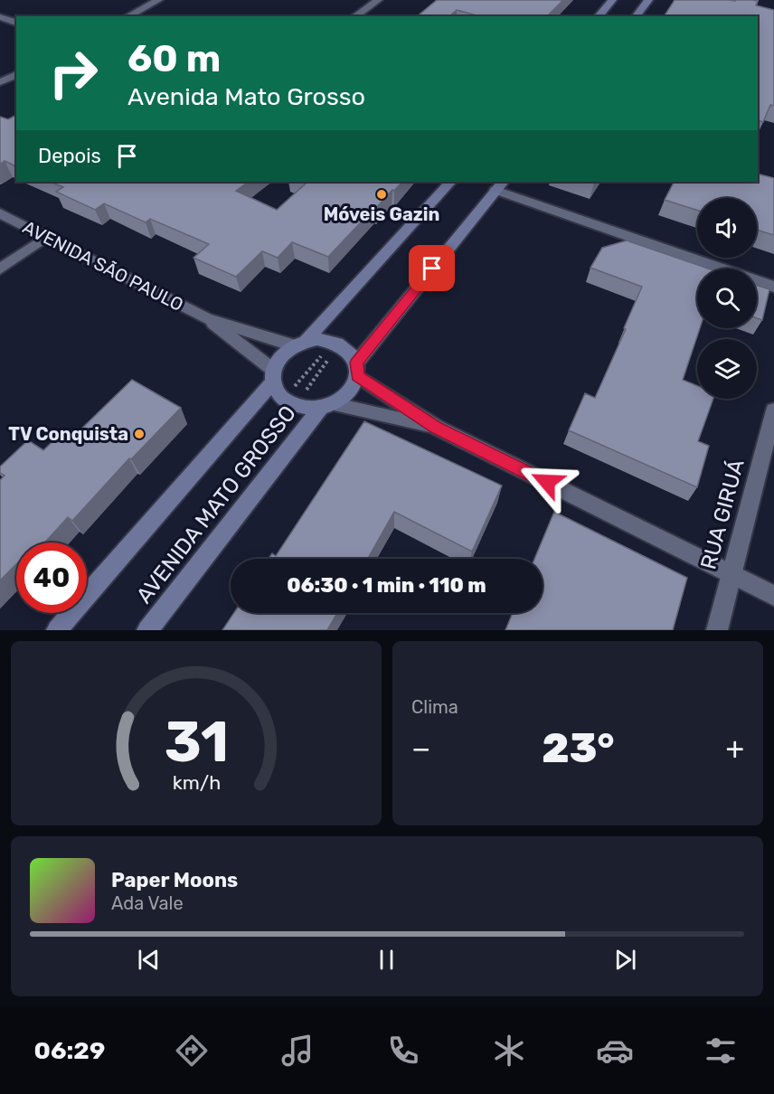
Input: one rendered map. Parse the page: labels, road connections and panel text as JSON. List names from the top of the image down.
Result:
{
  "streets": {
    "main road": ["AVENIDA MATO GROSSO"],
    "street": ["AVENIDA SÃO PAULO", "RUA GIRUÁ"]
  },
  "crossings": [
    ["AVENIDA SÃO PAULO", "AVENIDA MATO GROSSO"]
  ],
  "places": ["Móveis Gazin", "TV Conquista"],
  "page": {
    "turn": ["60 m", "Avenida Mato Grosso"],
    "then": "Depois",
    "limit": "40",
    "trip": "06:30 · 1 min · 110 m",
    "tile": "Clima",
    "heat": ["−", "23°", "+"],
    "song": ["Paper Moons", "Ada Vale"],
    "tabs": "06:29",
    "gauge": ["31", "km/h"]
  }
}
